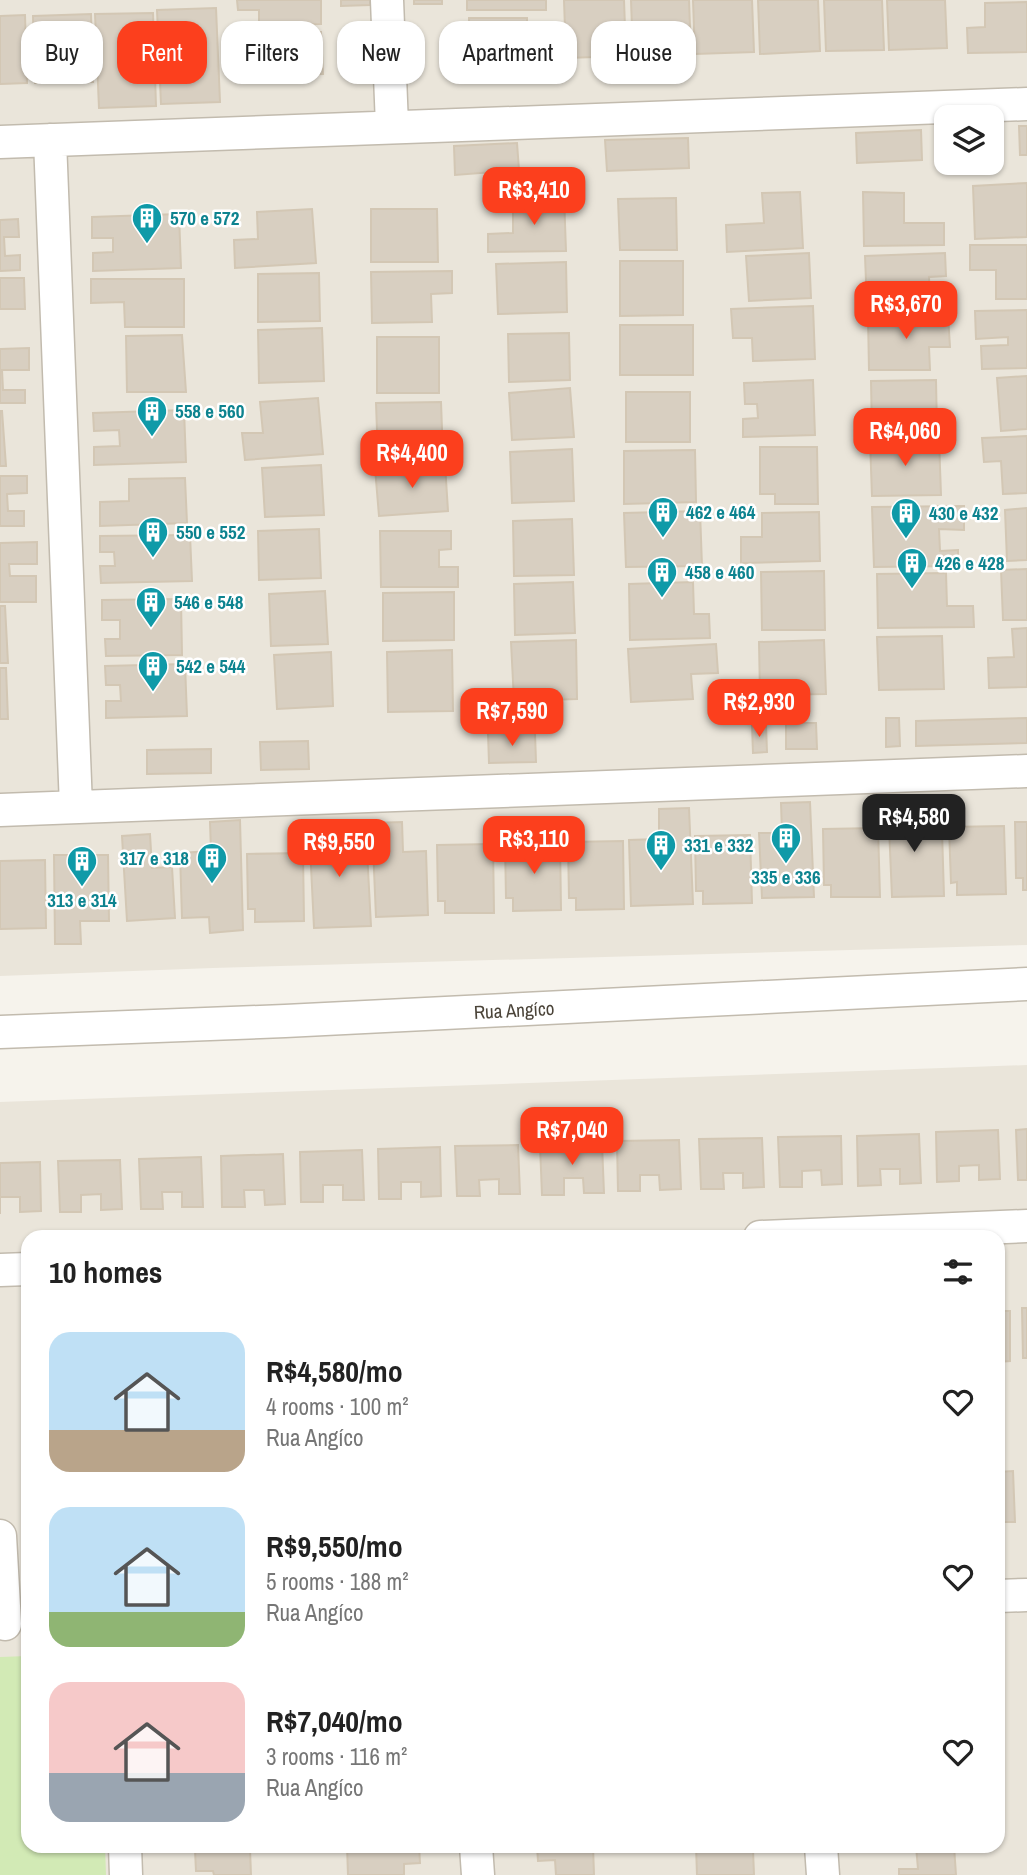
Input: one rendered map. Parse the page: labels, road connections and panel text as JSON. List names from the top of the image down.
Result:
{
  "streets": {
    "street": ["Rua Angíco"]
  },
  "places": {
    "building": [
      "570 e 572",
      "558 e 560",
      "462 e 464",
      "430 e 432",
      "550 e 552",
      "426 e 428",
      "458 e 460",
      "546 e 548",
      "542 e 544",
      "335 e 336",
      "331 e 332",
      "317 e 318",
      "313 e 314"
    ]
  },
  "page": {
    "chip": [
      "Buy",
      "Rent",
      "Filters",
      "New",
      "Apartment",
      "House"
    ],
    "price": [
      "R$3,410",
      "R$3,670",
      "R$4,060",
      "R$4,400",
      "R$2,930",
      "R$7,590",
      "R$4,580",
      "R$3,110",
      "R$9,550",
      "R$7,040"
    ],
    "heading": "10 homes",
    "list": [
      {
        "name": "R$4,580/mo",
        "note": "4 rooms · 100 m² · Rua Angíco"
      },
      {
        "name": "R$9,550/mo",
        "note": "5 rooms · 188 m² · Rua Angíco"
      },
      {
        "name": "R$7,040/mo",
        "note": "3 rooms · 116 m² · Rua Angíco"
      }
    ]
  }
}
